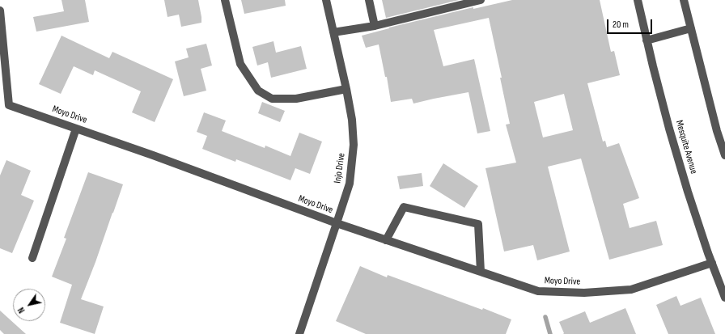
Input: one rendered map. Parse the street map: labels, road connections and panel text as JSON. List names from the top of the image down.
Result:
{
  "streets": {
    "street": ["Moyo Drive", "Mesquite Avenue", "Injo Drive"]
  },
  "crossings": [
    ["Moyo Drive", "Mesquite Avenue"],
    ["Moyo Drive", "Injo Drive"]
  ],
  "scale_bar": "20 m",
  "north": "bottom left"
}
